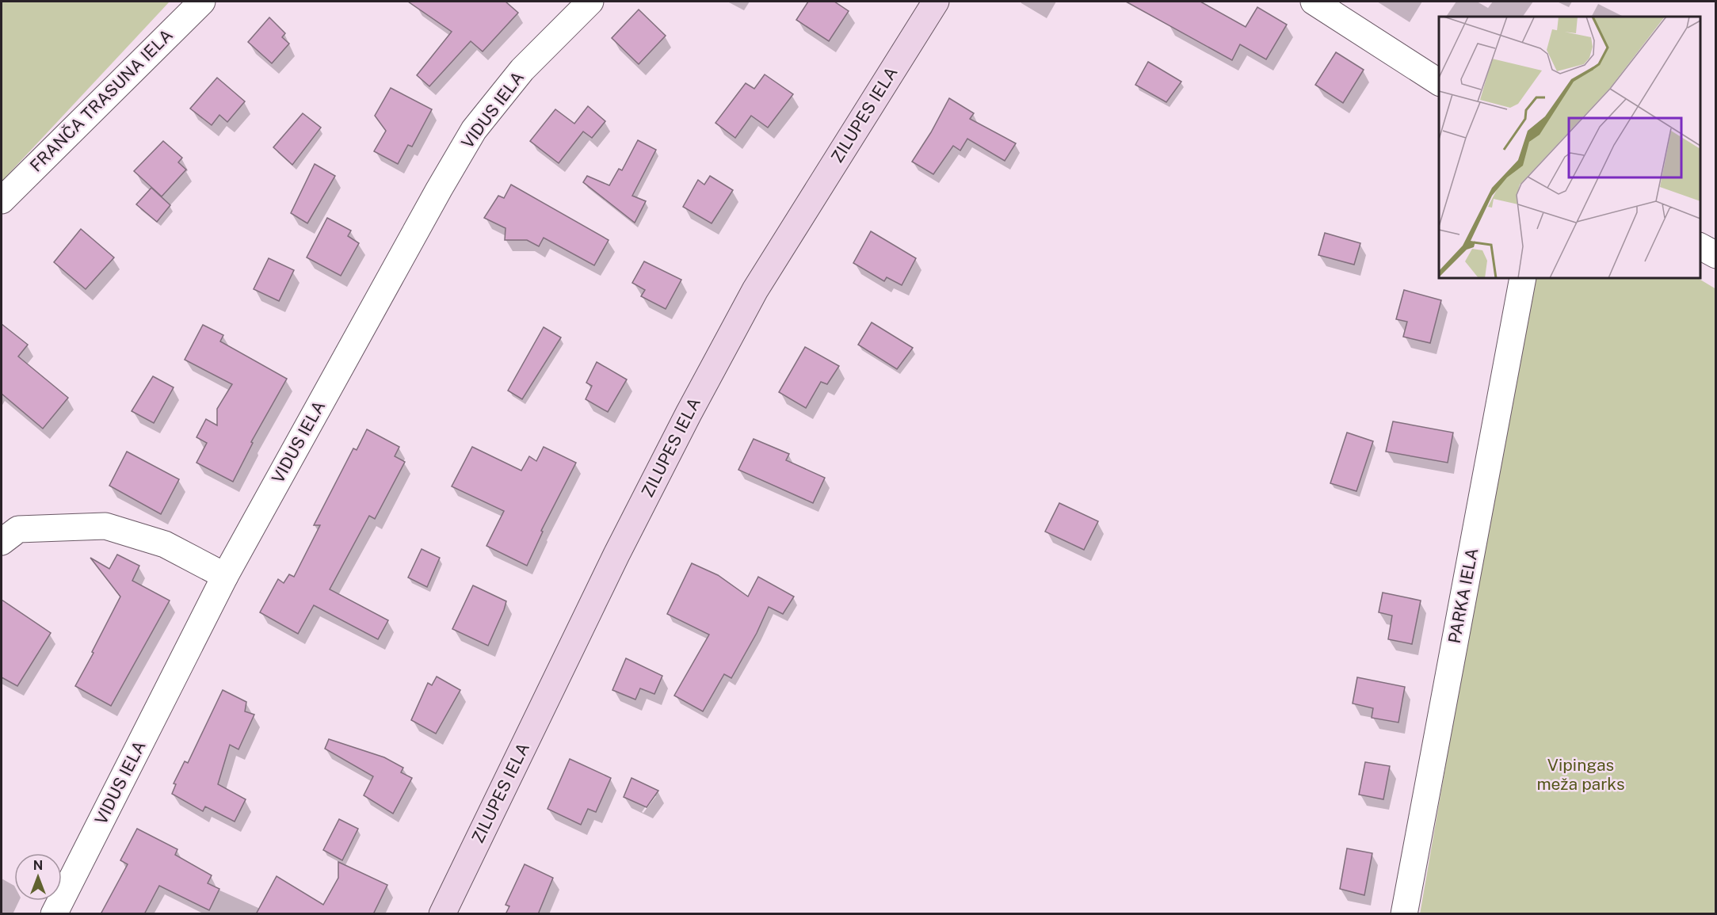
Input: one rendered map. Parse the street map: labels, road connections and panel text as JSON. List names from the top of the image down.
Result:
{
  "streets": {
    "main road": ["ZILUPES IELA"],
    "street": ["FRANČA TRASUNA IELA", "VIDUS IELA", "PARKA IELA"]
  },
  "parks": ["Vipingas meža parks"],
  "north": "top"
}
